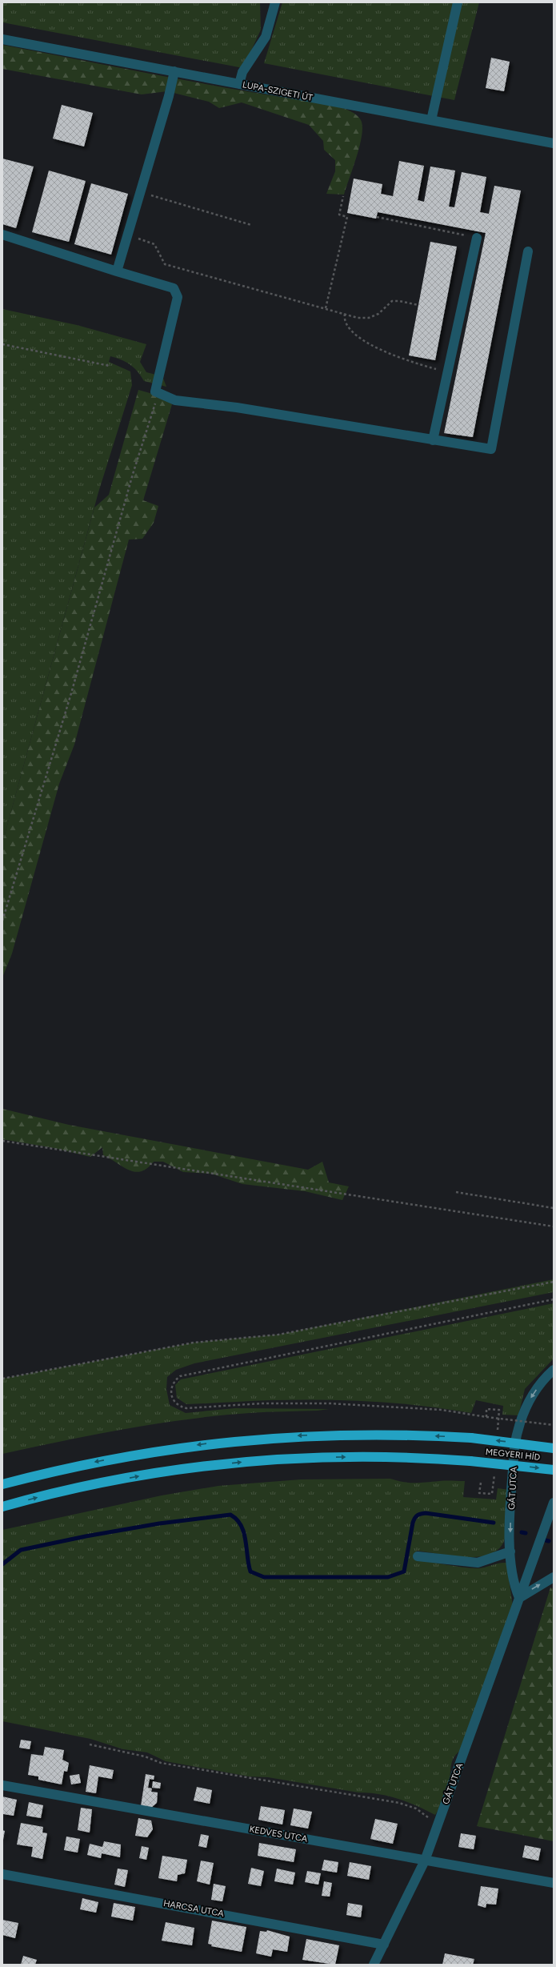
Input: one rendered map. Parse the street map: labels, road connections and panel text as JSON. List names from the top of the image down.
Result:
{
  "streets": {
    "highway": ["MEGYERI HÍD"],
    "street": [
      "LUPA-SZIGETI ÚT",
      "GÁT UTCA",
      "KEDVES UTCA",
      "HARCSA UTCA"
    ]
  },
  "crossings": [
    ["GÁT UTCA", "KEDVES UTCA"],
    ["GÁT UTCA", "HARCSA UTCA"]
  ]
}
